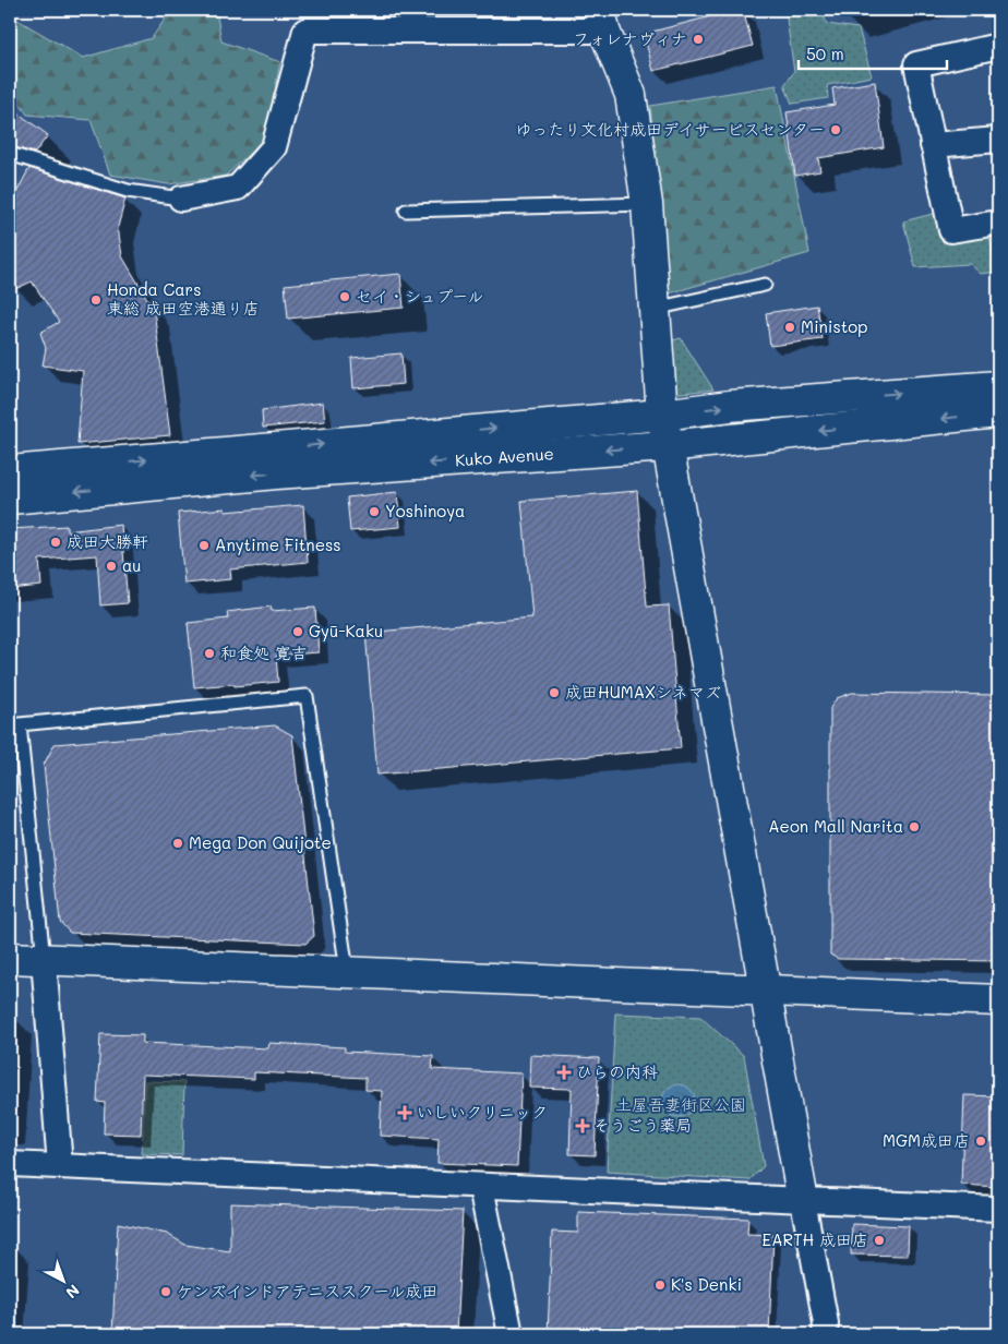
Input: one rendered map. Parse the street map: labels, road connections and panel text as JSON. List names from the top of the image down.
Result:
{
  "streets": {
    "main road": ["Kuko Avenue"]
  },
  "parks": ["土屋吾妻街区公園"],
  "places": {
    "other": [
      "フォレナヴィナ",
      "ゆったり文化村成田デイサービスセンター",
      "セイ・シュプール",
      "Honda Cars 東総 成田空港通り店",
      "Ministop",
      "Yoshinoya",
      "成田大勝軒",
      "Anytime Fitness",
      "au",
      "Gyū-Kaku",
      "和食処 寛吉",
      "成田HUMAXシネマズ",
      "Aeon Mall Narita",
      "Mega Don Quijote",
      "MGM成田店",
      "EARTH 成田店",
      "K's Denki",
      "ケンズインドアテニススクール成田"
    ],
    "health": ["ひらの内科", "いしいクリニック", "そうごう薬局"]
  },
  "scale_bar": "50 m",
  "north": "bottom right"
}
